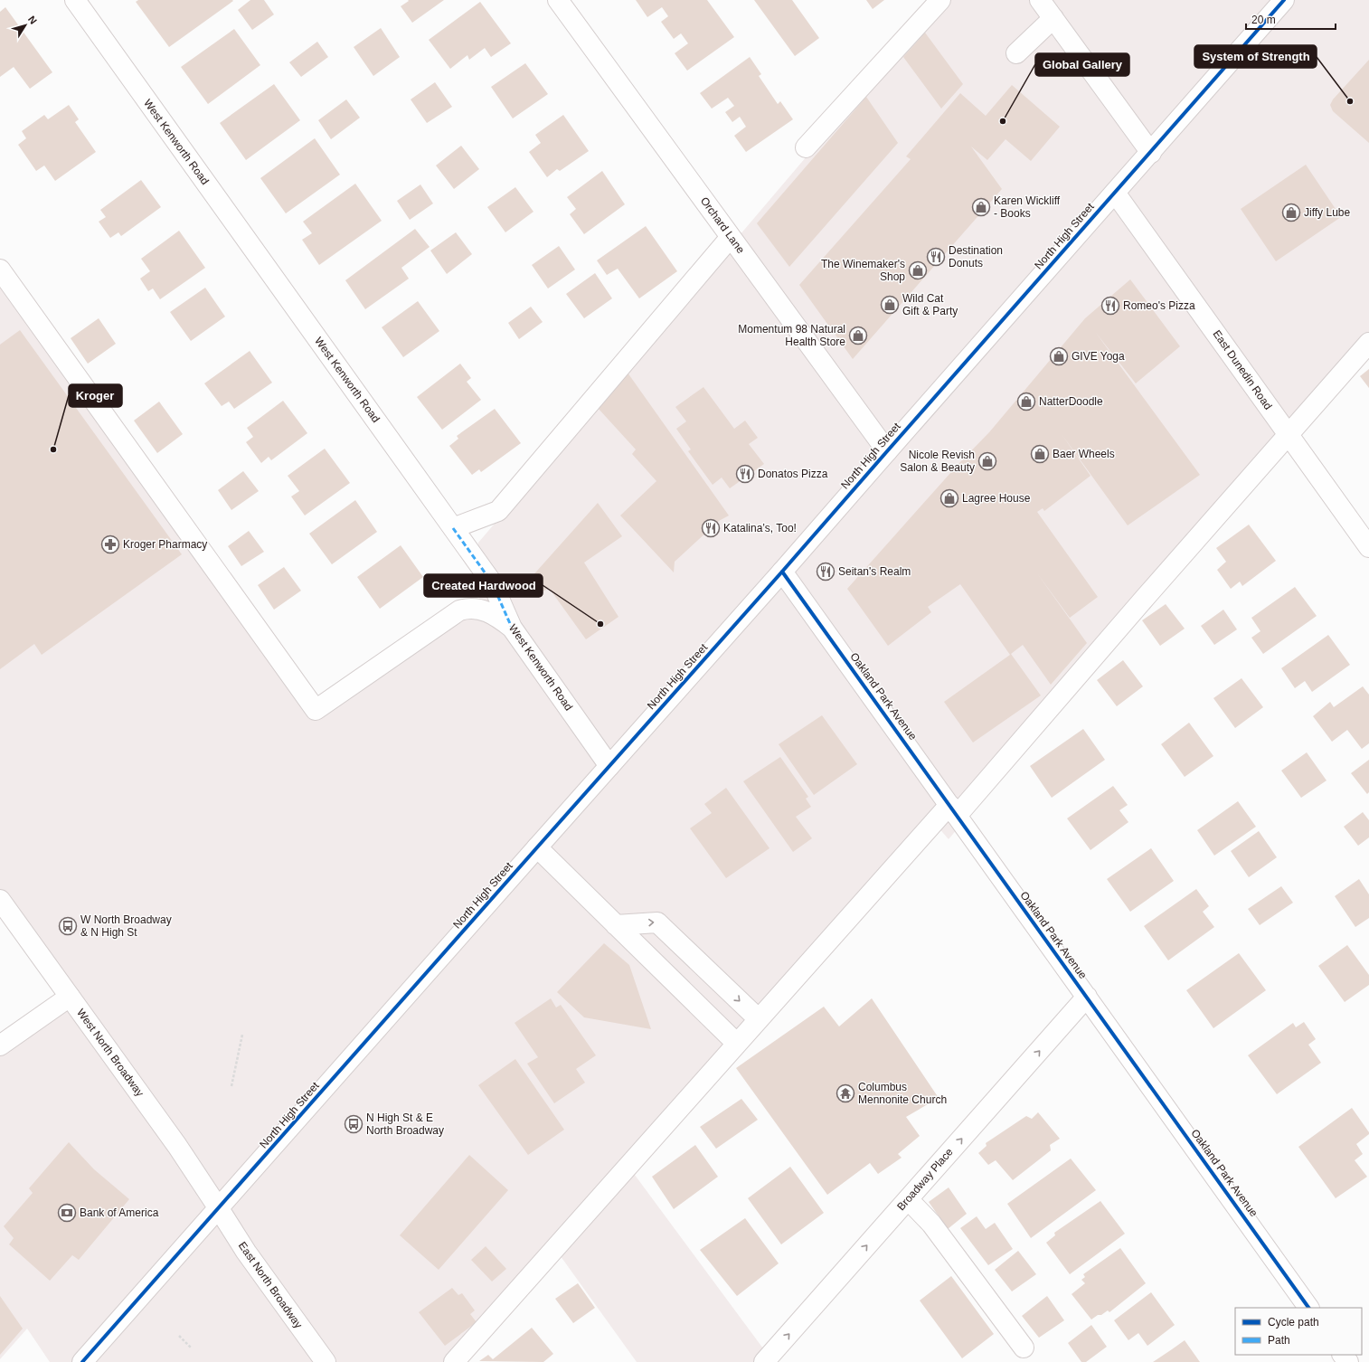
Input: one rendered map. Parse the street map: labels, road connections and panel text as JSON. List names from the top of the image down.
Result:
{
  "streets": {
    "street": [
      "West Kenworth Road",
      "Orchard Lane",
      "North High Street",
      "East Dunedin Road",
      "Oakland Park Avenue",
      "West North Broadway",
      "Broadway Place",
      "East North Broadway"
    ]
  },
  "crossings": [
    ["West Kenworth Road", "North High Street"],
    ["Orchard Lane", "North High Street"],
    ["North High Street", "East Dunedin Road"],
    ["North High Street", "Oakland Park Avenue"],
    ["North High Street", "West North Broadway"],
    ["North High Street", "East North Broadway"],
    ["Oakland Park Avenue", "Broadway Place"],
    ["West North Broadway", "East North Broadway"]
  ],
  "one_way": ["Broadway Place"],
  "places": {
    "other": [
      "System of Strength",
      "Global Gallery",
      "Kroger",
      "Created Hardwood"
    ],
    "shop": [
      "Karen Wickliff - Books",
      "Jiffy Lube",
      "The Winemaker's Shop",
      "Wild Cat Gift & Party",
      "Momentum 98 Natural Health Store",
      "GIVE Yoga",
      "NatterDoodle",
      "Baer Wheels",
      "Nicole Revish Salon & Beauty",
      "Lagree House"
    ],
    "restaurant": [
      "Destination Donuts",
      "Romeo's Pizza",
      "Donatos Pizza",
      "Katalina’s, Too!",
      "Seitan's Realm"
    ],
    "pharmacy": ["Kroger Pharmacy"],
    "bus stop": ["W North Broadway & N High St", "N High St & E North Broadway"],
    "temple": ["Columbus Mennonite Church"],
    "bank": ["Bank of America"]
  },
  "legend": ["Cycle path", "Path"],
  "scale_bar": "20 m",
  "north": "top right"
}
